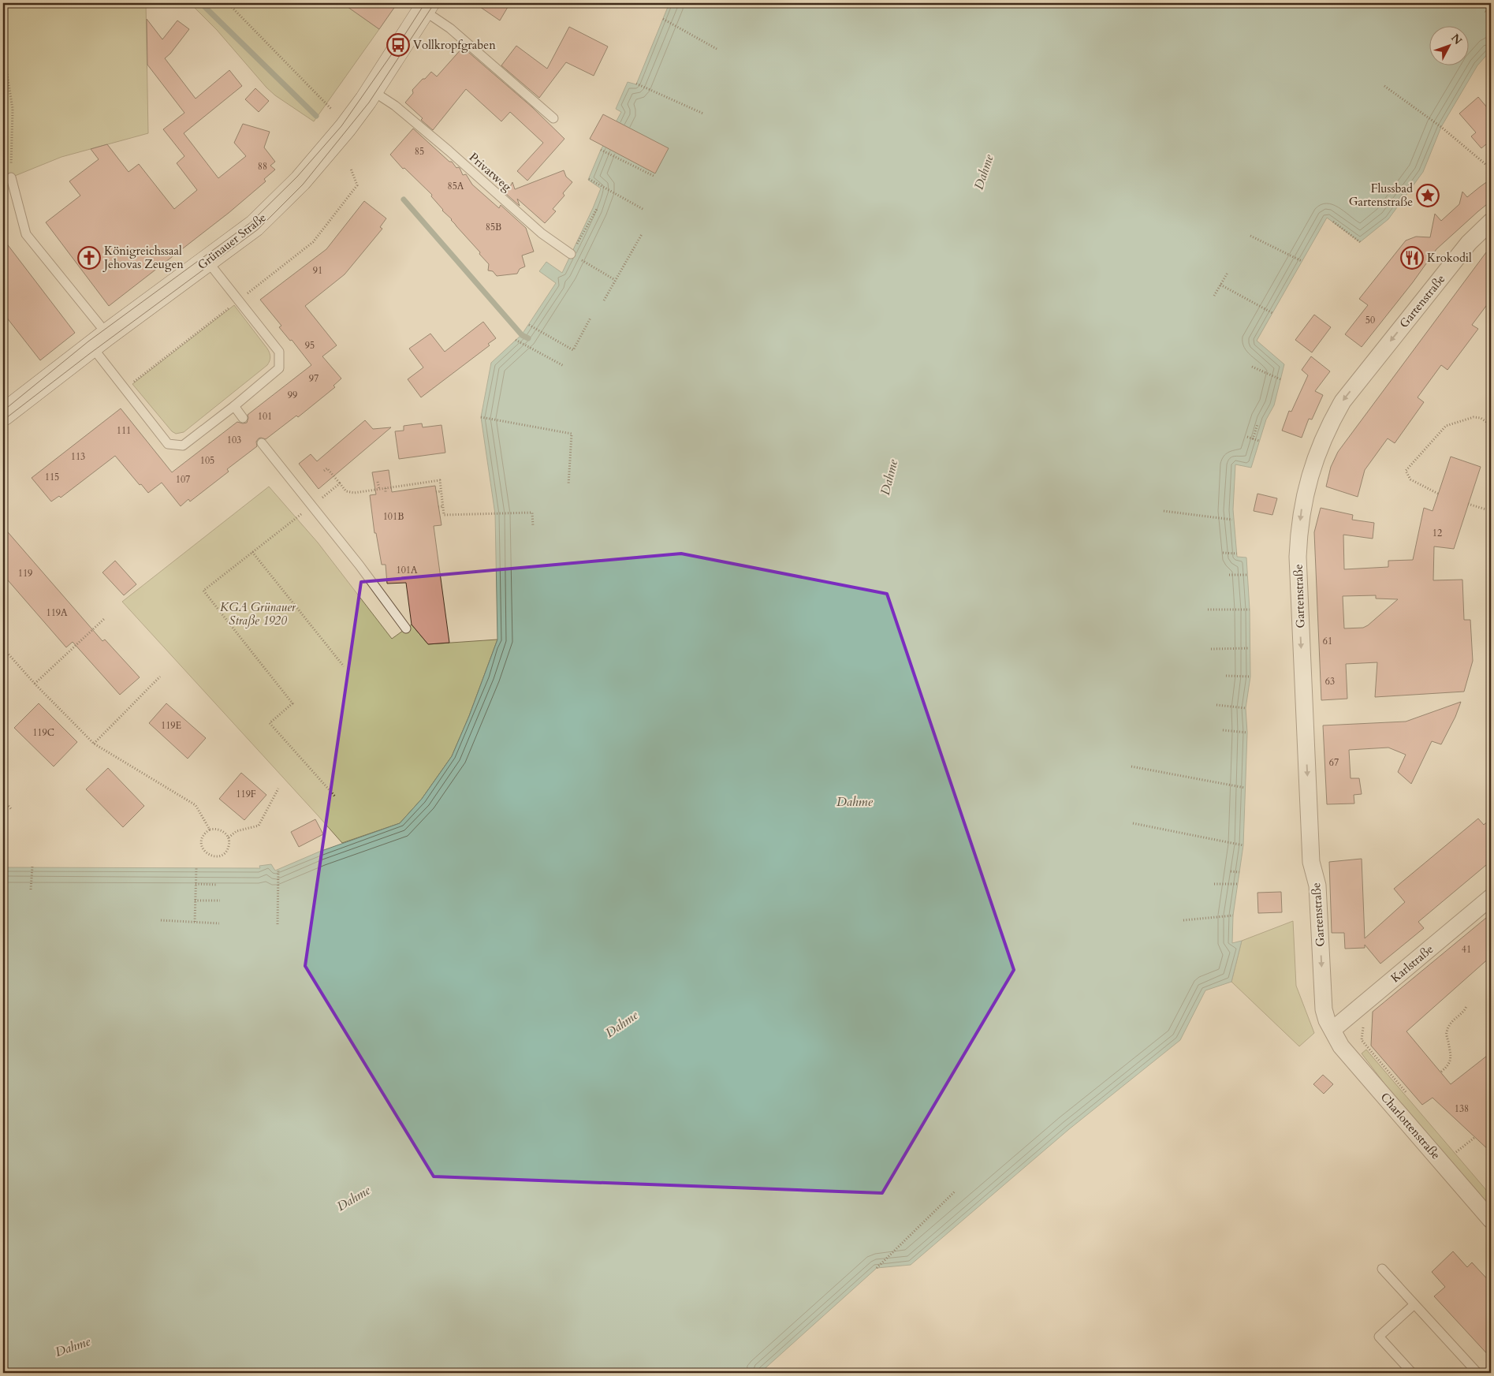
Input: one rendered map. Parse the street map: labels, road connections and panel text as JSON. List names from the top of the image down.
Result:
{
  "streets": {
    "main road": ["Grünauer Straße"],
    "street": ["Gartenstraße", "Karlstraße", "Charlottenstraße"],
    "lane": ["Privatweg"]
  },
  "crossings": [
    ["Privatweg", "Grünauer Straße"],
    ["Gartenstraße", "Karlstraße"],
    ["Gartenstraße", "Charlottenstraße"],
    ["Karlstraße", "Charlottenstraße"]
  ],
  "one_way": ["Gartenstraße"],
  "water": ["Dahme"],
  "parks": ["KGA Grünauer Straße 1920"],
  "places": {
    "bus stop": ["Vollkropfgraben"],
    "place": ["Flussbad Gartenstraße"],
    "church": ["Königreichssaal Jehovas Zeugen"],
    "restaurant": ["Krokodil"]
  },
  "house_numbers": [
    "85",
    "88",
    "85A",
    "85B",
    "91",
    "50",
    "95",
    "97",
    "99",
    "101",
    "111",
    "103",
    "113",
    "105",
    "115",
    "107",
    "101B",
    "12",
    "101A",
    "119",
    "119A",
    "61",
    "63",
    "119E",
    "119C",
    "67",
    "119F",
    "41",
    "138"
  ],
  "north": "top right"
}
